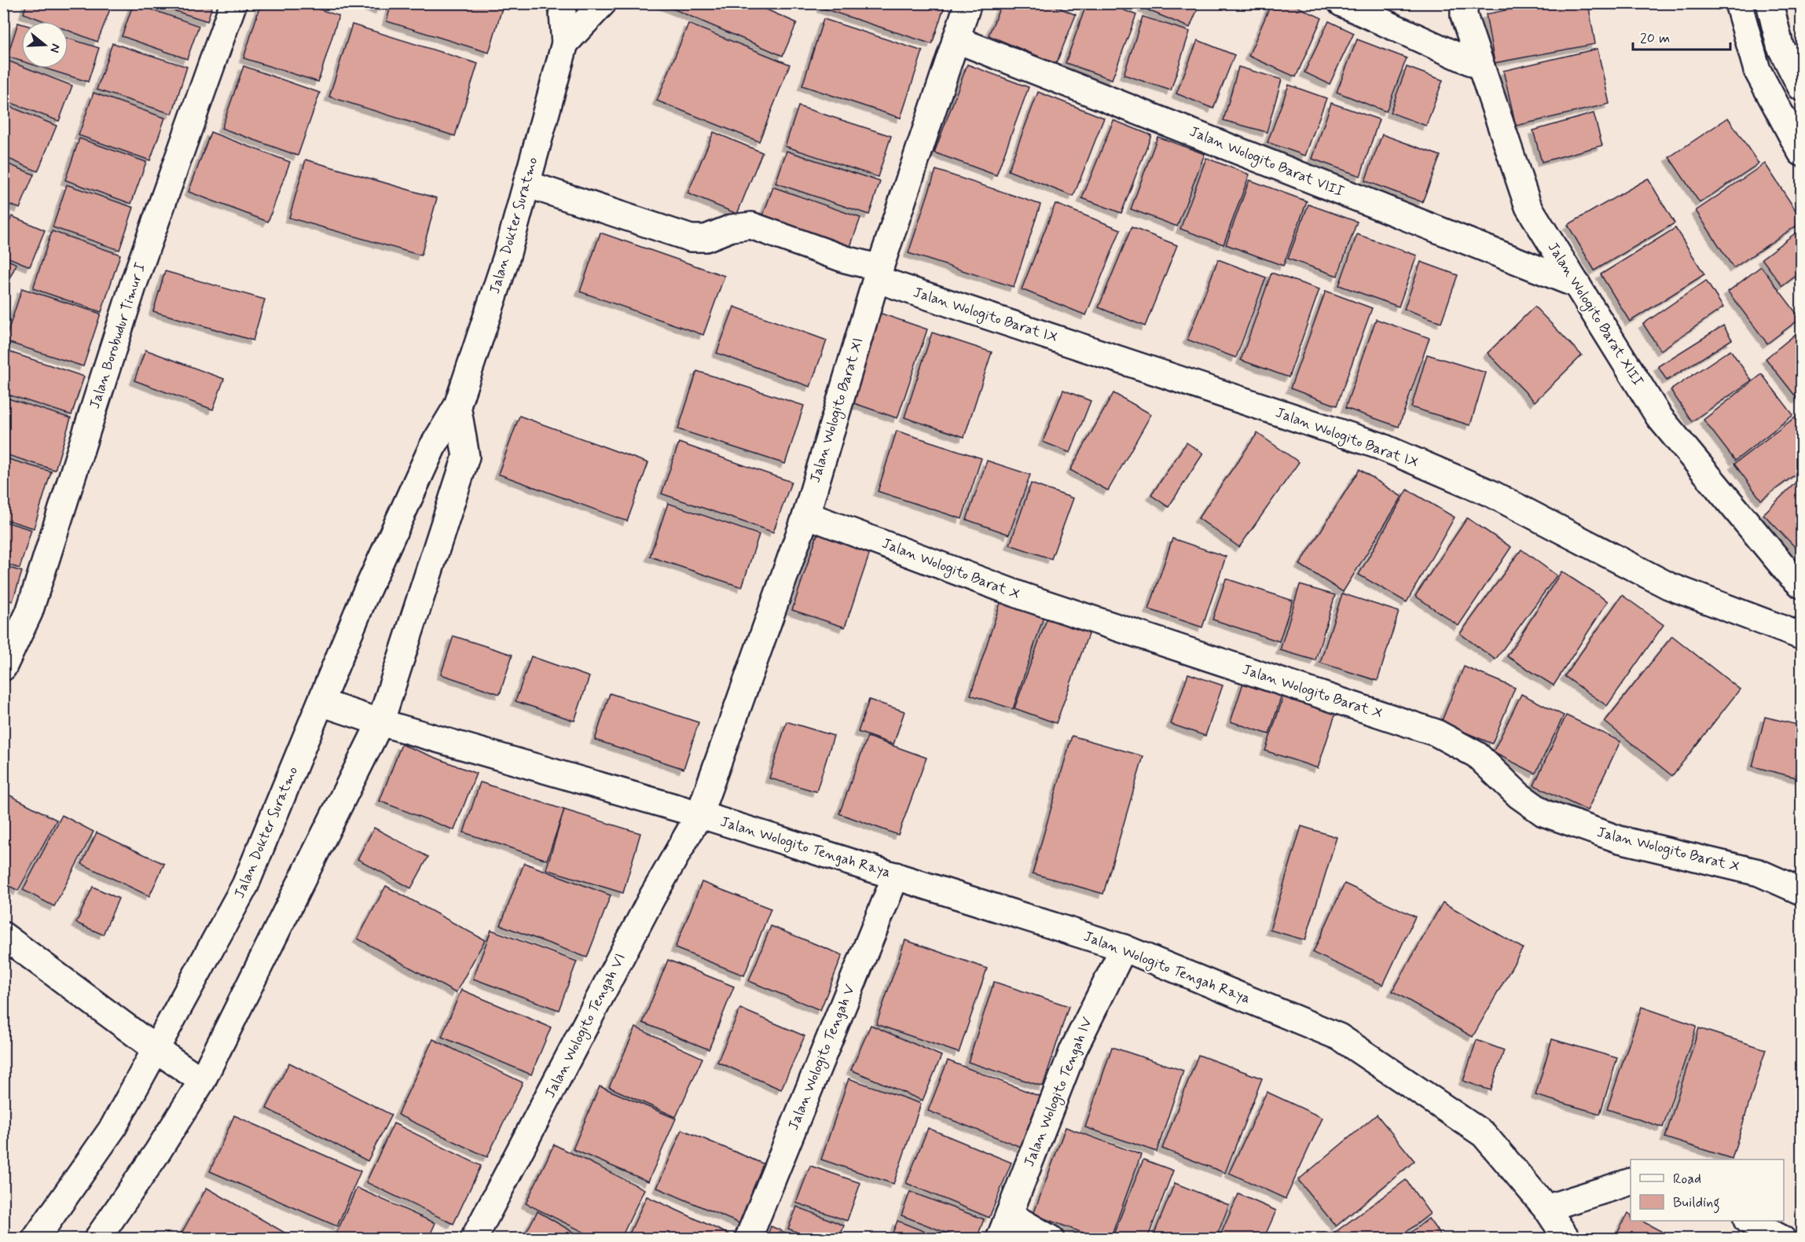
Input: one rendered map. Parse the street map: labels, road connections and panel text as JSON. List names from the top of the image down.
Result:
{
  "streets": {
    "street": [
      "Jalan Wologito Barat VIII",
      "Jalan Dokter Suratmo",
      "Jalan Wologito Barat XIII",
      "Jalan Wologito Barat IX",
      "Jalan Borobudur Timur I",
      "Jalan Wologito Barat XI",
      "Jalan Wologito Barat X",
      "Jalan Wologito Tengah Raya",
      "Jalan Wologito Tengah VI",
      "Jalan Wologito Tengah V",
      "Jalan Wologito Tengah IV"
    ]
  },
  "crossings": [
    ["Jalan Wologito Barat VIII", "Jalan Wologito Barat XIII"],
    ["Jalan Wologito Barat VIII", "Jalan Wologito Barat XI"],
    ["Jalan Dokter Suratmo", "Jalan Wologito Barat IX"],
    ["Jalan Dokter Suratmo", "Jalan Wologito Tengah Raya"],
    ["Jalan Wologito Barat IX", "Jalan Wologito Barat XI"],
    ["Jalan Wologito Barat XI", "Jalan Wologito Barat X"],
    ["Jalan Wologito Barat XI", "Jalan Wologito Tengah Raya"],
    ["Jalan Wologito Barat XI", "Jalan Wologito Tengah VI"],
    ["Jalan Wologito Tengah Raya", "Jalan Wologito Tengah VI"],
    ["Jalan Wologito Tengah Raya", "Jalan Wologito Tengah V"],
    ["Jalan Wologito Tengah Raya", "Jalan Wologito Tengah IV"]
  ],
  "legend": ["Road", "Building"],
  "scale_bar": "20 m",
  "north": "right"
}
